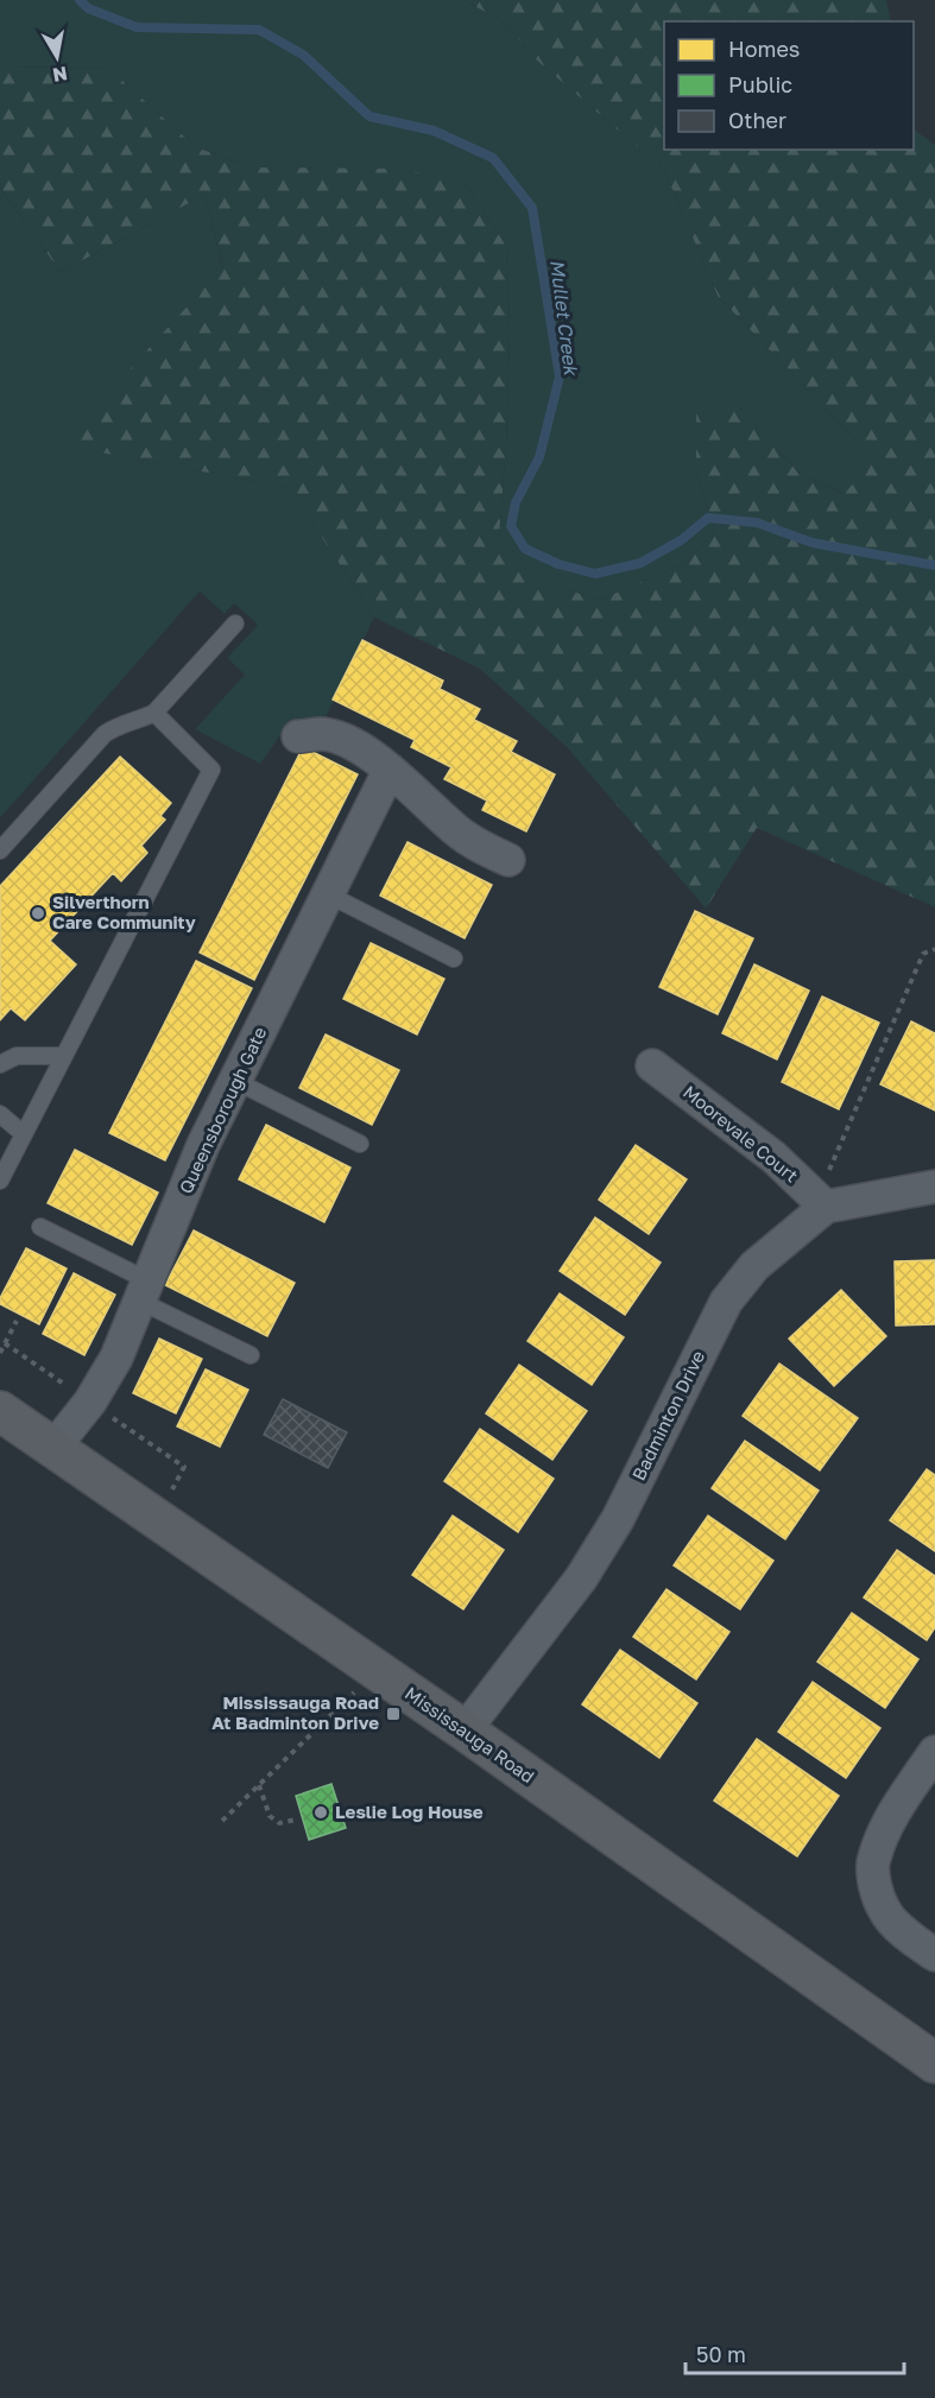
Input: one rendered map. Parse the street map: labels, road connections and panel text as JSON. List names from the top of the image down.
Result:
{
  "streets": {
    "main road": ["Mississauga Road"],
    "street": ["Queensborough Gate", "Moorevale Court", "Badminton Drive"]
  },
  "crossings": [
    ["Queensborough Gate", "Mississauga Road"],
    ["Moorevale Court", "Badminton Drive"],
    ["Badminton Drive", "Mississauga Road"]
  ],
  "water": ["Mullet Creek"],
  "places": {
    "other": ["Silverthorn Care Community", "Leslie Log House"],
    "transit": ["Mississauga Road At Badminton Drive"]
  },
  "legend": ["Homes", "Public", "Other"],
  "scale_bar": "50 m",
  "north": "bottom"
}
